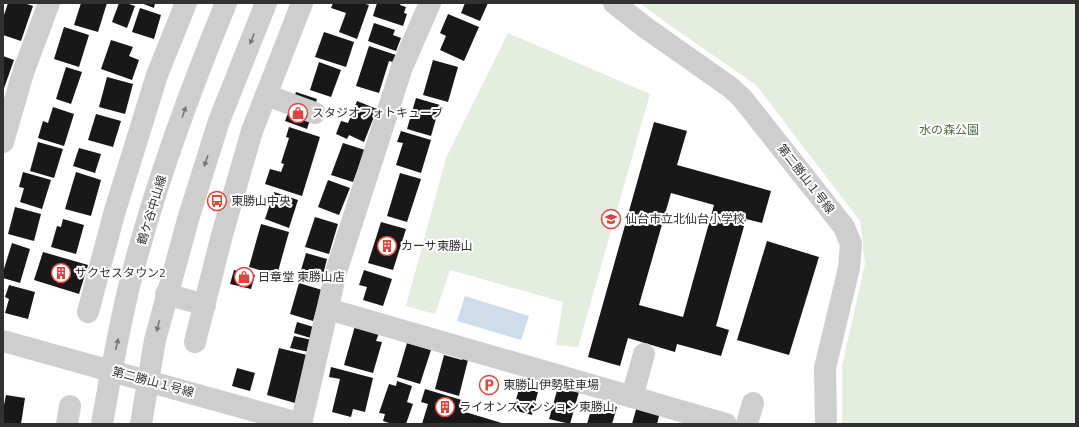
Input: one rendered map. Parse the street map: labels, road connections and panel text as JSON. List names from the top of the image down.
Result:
{
  "streets": {
    "street": ["第二勝山１号線", "鶴ケ谷中山線"]
  },
  "crossings": [
    ["第二勝山１号線", "鶴ケ谷中山線"]
  ],
  "parks": ["水の森公園"],
  "places": {
    "shop": ["スタジオフォトキューブ", "日章堂 東勝山店"],
    "bus stop": ["東勝山中央"],
    "school or university": ["仙台市立北仙台小学校"],
    "building": ["カーサ東勝山", "サクセスタウン2", "ライオンズマンション東勝山"],
    "parking": ["東勝山伊勢駐車場"]
  }
}
